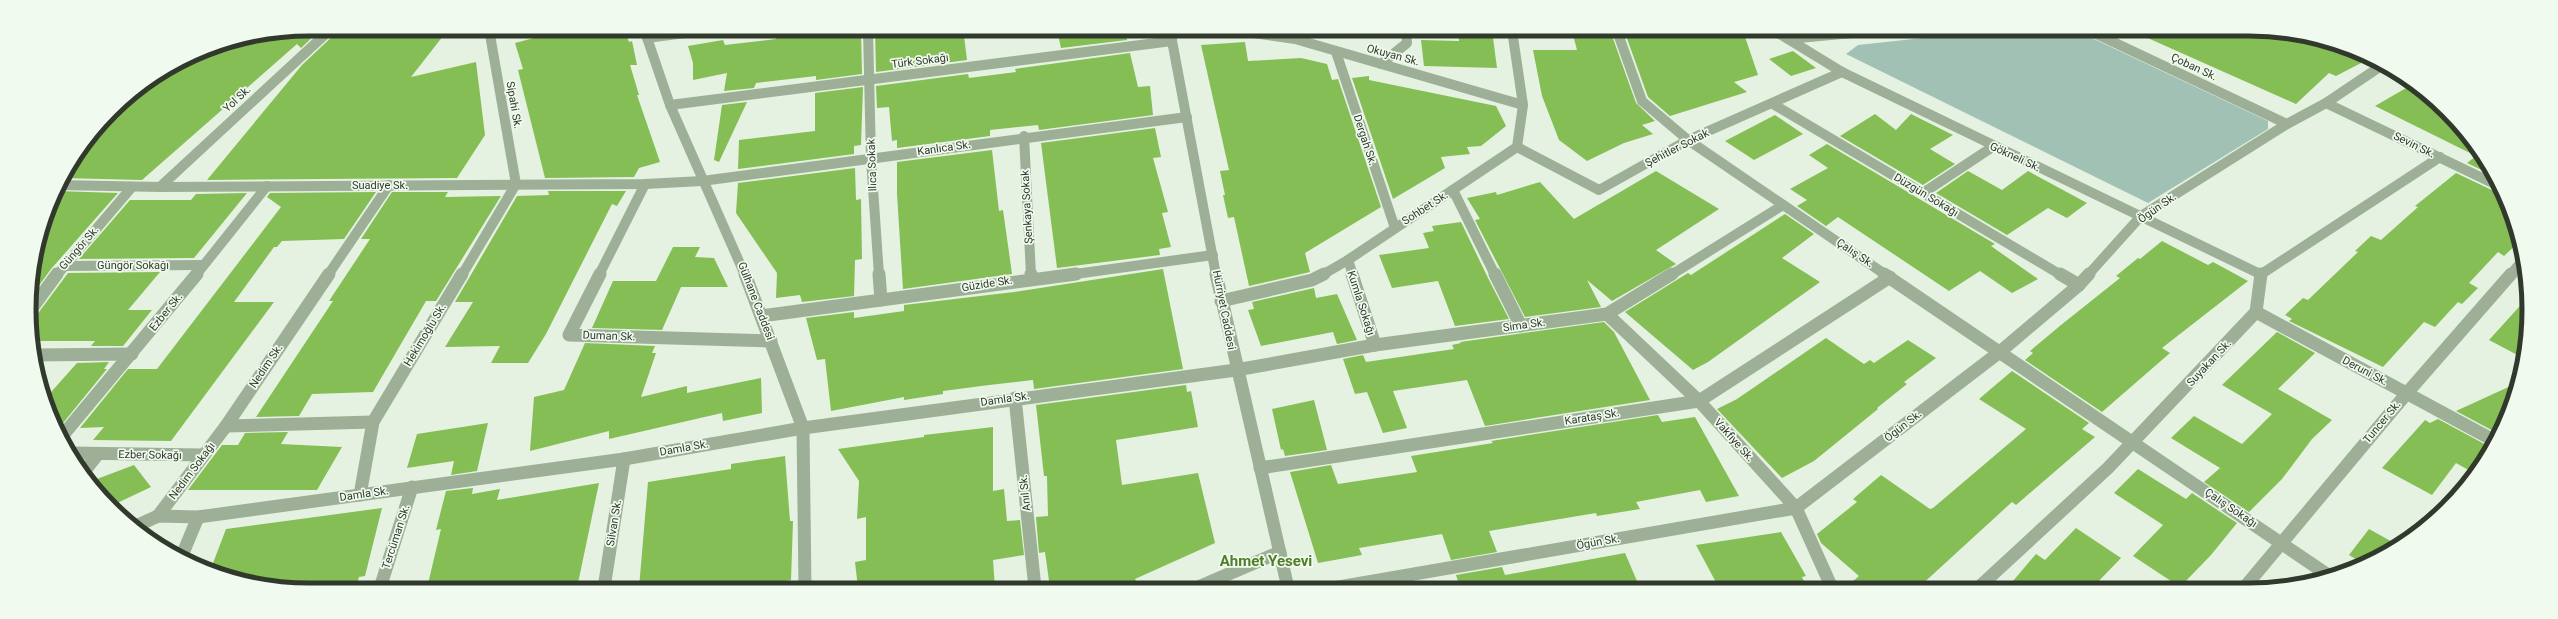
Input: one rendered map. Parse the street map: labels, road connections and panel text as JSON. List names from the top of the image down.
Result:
{
  "streets": {
    "street": [
      "Okuyan Sk.",
      "Türk Sokağı",
      "Çoban Sk.",
      "Yol Sk.",
      "Sipahi Sk.",
      "Dergah Sk.",
      "Sevin Sk.",
      "Kanlıca Sk.",
      "Şehitler Sokak",
      "Gökneli Sk.",
      "llıca Sokak",
      "Suadiye Sk.",
      "Düzgün Sokağı",
      "Şenkaya Sokak",
      "Sohbet Sk.",
      "Ögün Sk.",
      "Güngör Sk.",
      "Çalış Sk.",
      "Güngör Sokağı",
      "Güzide Sk.",
      "Gülhane Caddesi",
      "Kumla Sokağı",
      "Hürriyet Caddesi",
      "Ezber Sk.",
      "Sima Sk.",
      "Hekimoğlu Sk.",
      "Duman Sk.",
      "Suyakan Sk.",
      "Nedim Sk.",
      "Deruni Sk.",
      "Damla Sk.",
      "Karataş Sk.",
      "Tuncer Sk.",
      "Vakfiye Sk.",
      "Ezber Sokağı",
      "Nedim Sokağı",
      "Anıl Sk.",
      "Çalış Sokağı",
      "Silvan Sk.",
      "Tercüman Sk."
    ]
  },
  "crossings": [
    ["Okuyan Sk.", "Dergah Sk."],
    ["Türk Sokağı", "llıca Sokak"],
    ["Türk Sokağı", "Gülhane Caddesi"],
    ["Türk Sokağı", "Hürriyet Caddesi"],
    ["Çoban Sk.", "Ögün Sk."],
    ["Yol Sk.", "Suadiye Sk."],
    ["Sipahi Sk.", "Suadiye Sk."],
    ["Sipahi Sk.", "Hekimoğlu Sk."],
    ["Dergah Sk.", "Sohbet Sk."],
    ["Sevin Sk.", "Ögün Sk."],
    ["Kanlıca Sk.", "llıca Sokak"],
    ["Kanlıca Sk.", "Suadiye Sk."],
    ["Kanlıca Sk.", "Şenkaya Sokak"],
    ["Kanlıca Sk.", "Gülhane Caddesi"],
    ["Kanlıca Sk.", "Hürriyet Caddesi"],
    ["Şehitler Sokak", "Gökneli Sk."],
    ["Şehitler Sokak", "Düzgün Sokağı"],
    ["Şehitler Sokak", "Sohbet Sk."],
    ["Şehitler Sokak", "Çalış Sk."],
    ["Gökneli Sk.", "Ögün Sk."],
    ["llıca Sokak", "Güzide Sk."],
    ["Suadiye Sk.", "Güngör Sk."],
    ["Suadiye Sk.", "Gülhane Caddesi"],
    ["Suadiye Sk.", "Ezber Sk."],
    ["Suadiye Sk.", "Hekimoğlu Sk."],
    ["Suadiye Sk.", "Duman Sk."],
    ["Suadiye Sk.", "Nedim Sk."],
    ["Düzgün Sokağı", "Ögün Sk."],
    ["Şenkaya Sokak", "Güzide Sk."],
    ["Sohbet Sk.", "Kumla Sokağı"],
    ["Sohbet Sk.", "Hürriyet Caddesi"],
    ["Ögün Sk.", "Çalış Sk."],
    ["Ögün Sk.", "Vakfiye Sk."],
    ["Güngör Sk.", "Güngör Sokağı"],
    ["Çalış Sk.", "Sima Sk."],
    ["Çalış Sk.", "Suyakan Sk."],
    ["Çalış Sk.", "Karataş Sk."],
    ["Çalış Sk.", "Çalış Sokağı"],
    ["Güngör Sokağı", "Ezber Sk."],
    ["Güzide Sk.", "Gülhane Caddesi"],
    ["Güzide Sk.", "Hürriyet Caddesi"],
    ["Gülhane Caddesi", "Duman Sk."],
    ["Gülhane Caddesi", "Damla Sk."],
    ["Kumla Sokağı", "Sima Sk."],
    ["Hürriyet Caddesi", "Sima Sk."],
    ["Hürriyet Caddesi", "Damla Sk."],
    ["Hürriyet Caddesi", "Karataş Sk."],
    ["Sima Sk.", "Damla Sk."],
    ["Sima Sk.", "Vakfiye Sk."],
    ["Hekimoğlu Sk.", "Damla Sk."],
    ["Suyakan Sk.", "Deruni Sk."],
    ["Suyakan Sk.", "Çalış Sokağı"],
    ["Nedim Sk.", "Nedim Sokağı"],
    ["Deruni Sk.", "Tuncer Sk."],
    ["Damla Sk.", "Nedim Sokağı"],
    ["Damla Sk.", "Anıl Sk."],
    ["Damla Sk.", "Silvan Sk."],
    ["Damla Sk.", "Tercüman Sk."],
    ["Karataş Sk.", "Vakfiye Sk."],
    ["Tuncer Sk.", "Çalış Sokağı"],
    ["Ezber Sokağı", "Nedim Sokağı"]
  ],
  "districts": ["Ahmet Yesevi"]
}
